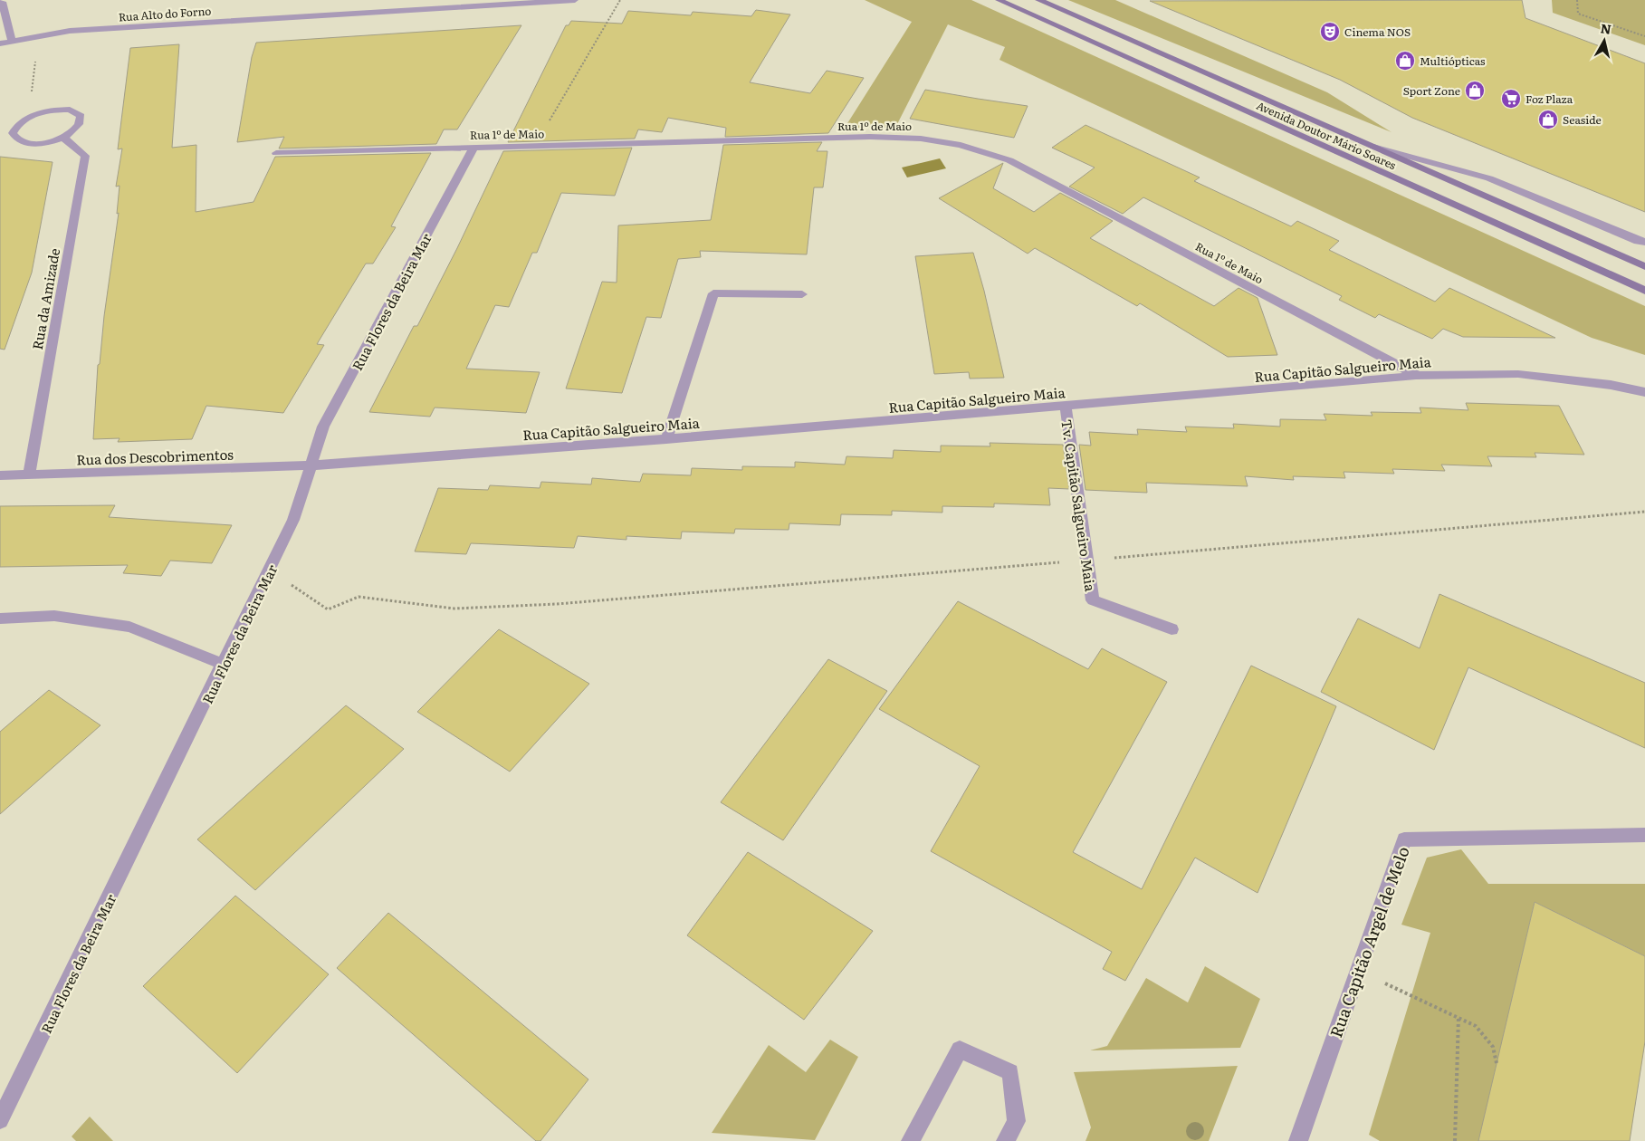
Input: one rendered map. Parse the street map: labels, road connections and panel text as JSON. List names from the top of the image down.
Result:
{
  "streets": {
    "main road": ["Avenida Doutor Mário Soares"],
    "street": [
      "Rua Alto do Forno",
      "Rua 1º de Maio",
      "Rua da Amizade",
      "Rua Flores da Beira Mar",
      "Rua Capitão Salgueiro Maia",
      "Rua dos Descobrimentos",
      "Tv. Capitão Salgueiro Maia",
      "Rua Capitão Argel de Melo"
    ]
  },
  "crossings": [
    ["Rua 1º de Maio", "Rua Flores da Beira Mar"],
    ["Rua 1º de Maio", "Rua Capitão Salgueiro Maia"],
    ["Rua da Amizade", "Rua dos Descobrimentos"],
    ["Rua Flores da Beira Mar", "Rua Capitão Salgueiro Maia"],
    ["Rua Flores da Beira Mar", "Rua dos Descobrimentos"],
    ["Rua Capitão Salgueiro Maia", "Rua dos Descobrimentos"],
    ["Rua Capitão Salgueiro Maia", "Tv. Capitão Salgueiro Maia"]
  ],
  "places": {
    "theatre": ["Cinema NOS"],
    "shop": ["Multiópticas", "Sport Zone", "Seaside"],
    "supermarket": ["Foz Plaza"]
  },
  "north": "top"
}
